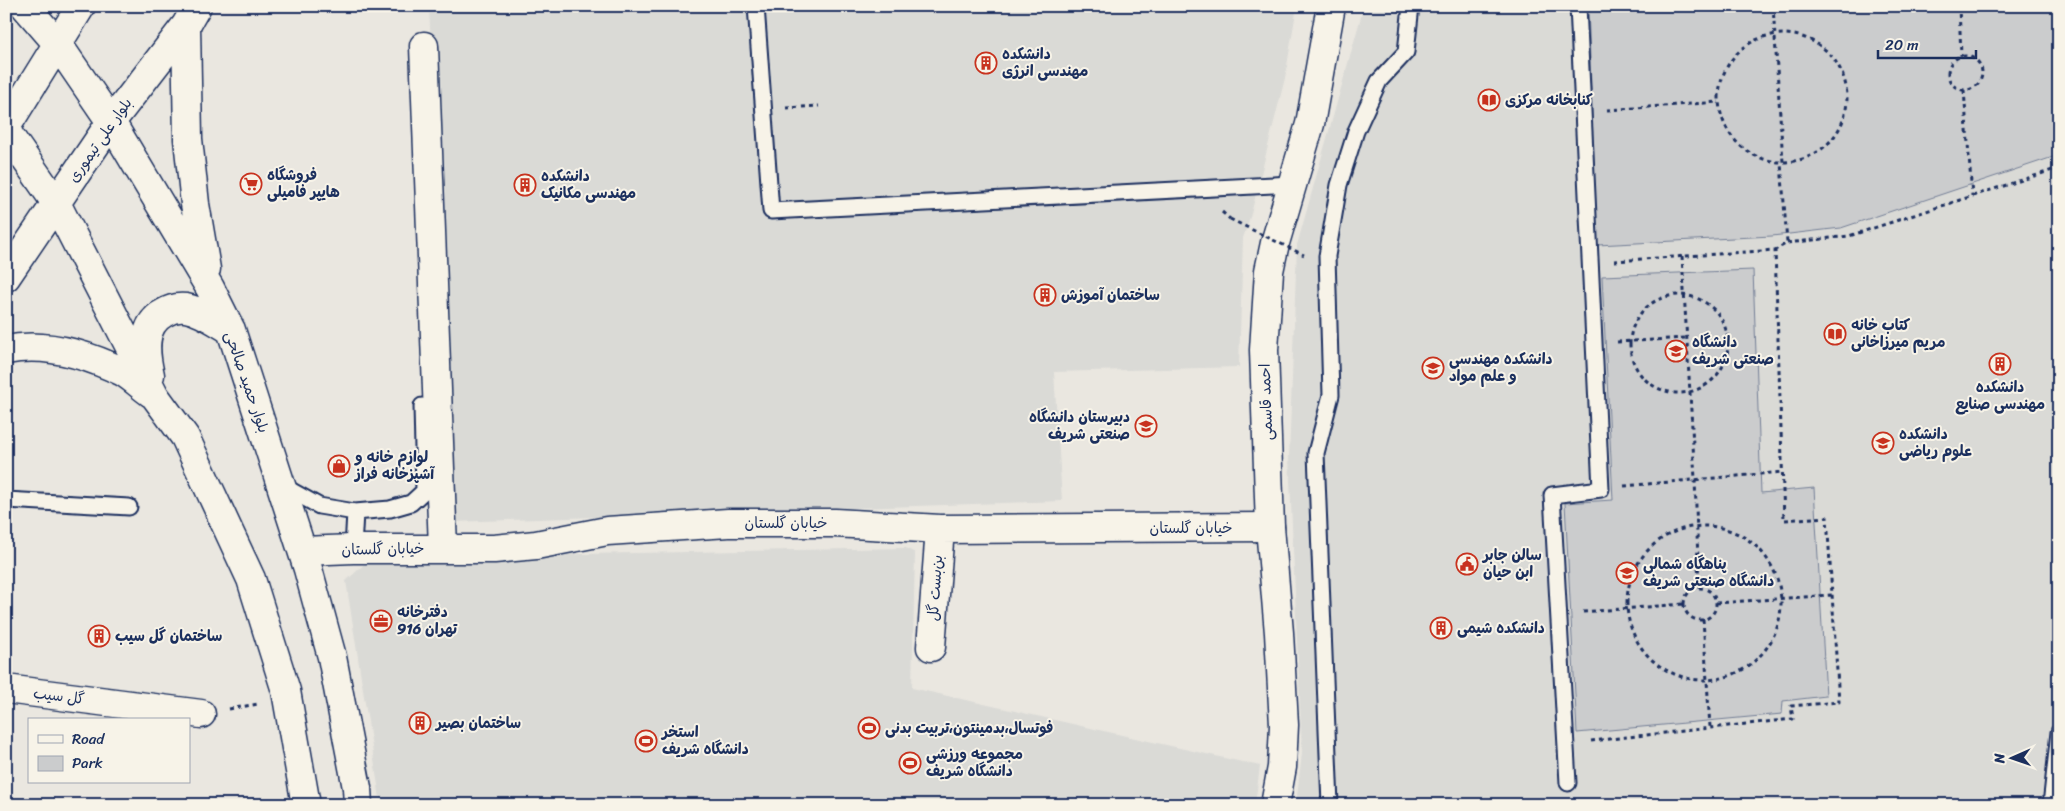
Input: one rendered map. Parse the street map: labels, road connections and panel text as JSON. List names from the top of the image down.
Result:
{
  "streets": {
    "main road": [
      "بلوار علی تیموری",
      "بلوار حمید صالحی",
      "احمد قاسمی",
      "خیابان گلستان",
      "بن‌‌بست گل",
      "گل سیب"
    ]
  },
  "crossings": [
    ["بلوار علی تیموری", "بلوار حمید صالحی"],
    ["بلوار حمید صالحی", "خیابان گلستان"],
    ["احمد قاسمی", "خیابان گلستان"],
    ["خیابان گلستان", "بن‌‌بست گل"]
  ],
  "places": {
    "building": [
      "دانشکده مهندسی انرژی",
      "دانشکده مهندسی مکانیک",
      "ساختمان آموزش",
      "دانشکده مهندسی صنایع",
      "دانشکده شیمی",
      "ساختمان گل سیب",
      "ساختمان بصیر"
    ],
    "library": ["کنابخانه مرکزی", "کتاب خانه مریم میرزاخانی"],
    "supermarket": ["فروشگاه هایپر فامیلی"],
    "school or university": [
      "دانشگاه صنعتی شریف",
      "دانشکده مهندسی و علم مواد",
      "دبیرستان دانشگاه صنعتی شریف",
      "دانشکده علوم ریاضی",
      "پناهگاه شمالی دانشگاه صنعتی شریف"
    ],
    "shop": ["لوازم خانه و آشپزخانه فراز"],
    "public building": ["سالن جابر ابن حیان"],
    "office": ["دفترخانه 916 تهران"],
    "sports": ["فوتسال،بدمینتون،تربیت بدنی", "استخر دانشگاه شریف", "مجموعه ورزشی دانشگاه شریف"]
  },
  "legend": ["Road", "Park"],
  "scale_bar": "20 m",
  "north": "left"
}
